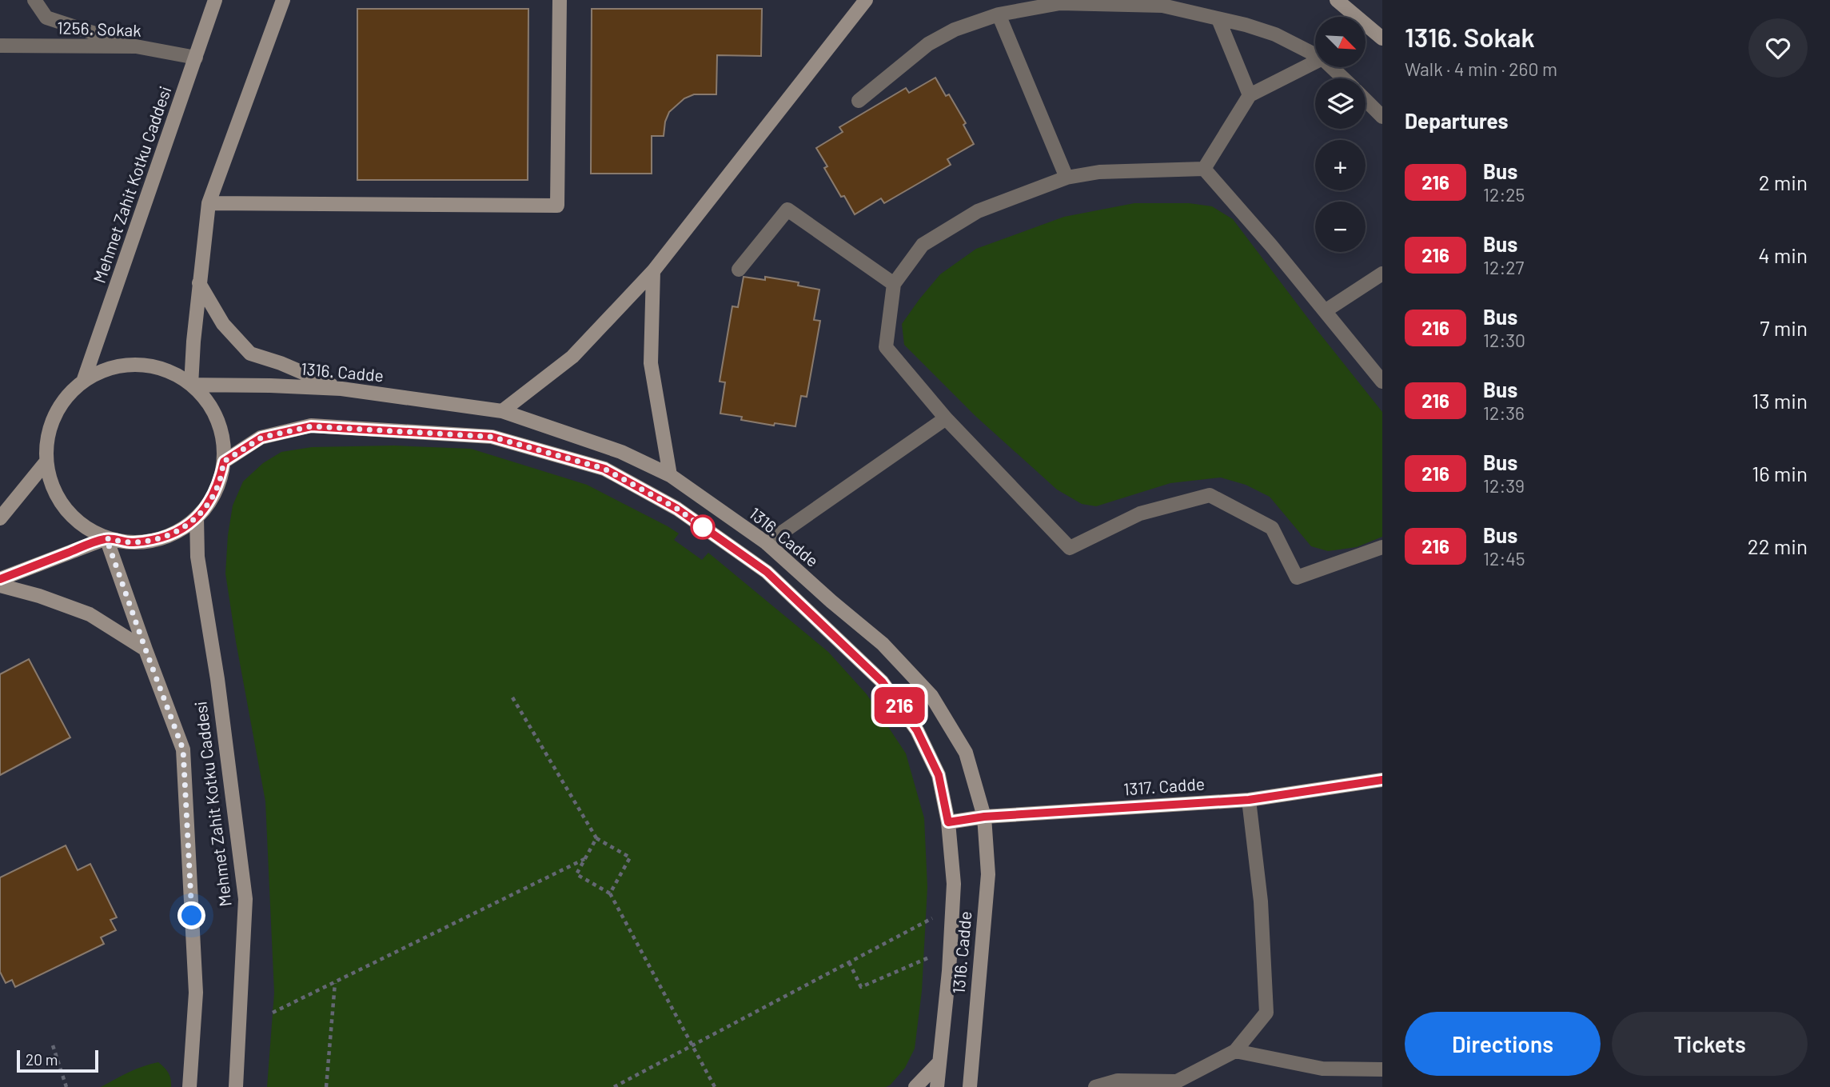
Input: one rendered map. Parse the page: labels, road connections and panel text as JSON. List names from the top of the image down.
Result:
{
  "streets": {
    "street": [
      "1256. Sokak",
      "Mehmet Zahit Kotku Caddesi",
      "1316. Cadde",
      "1317. Cadde"
    ]
  },
  "crossings": [
    ["1256. Sokak", "Mehmet Zahit Kotku Caddesi"],
    ["Mehmet Zahit Kotku Caddesi", "1316. Cadde"],
    ["1316. Cadde", "1317. Cadde"]
  ],
  "lines": ["bus line 216"],
  "scale_bar": "20 m",
  "north": "bottom right",
  "page": {
    "on_map": "216",
    "heading": [
      ["1316. Sokak", "Walk · 4 min · 260 m"],
      "Departures"
    ],
    "map_buttons": ["+", "−"],
    "list": [
      {
        "mark": "216",
        "name": "Bus",
        "note": "12:25",
        "value": "2 min"
      },
      {
        "mark": "216",
        "name": "Bus",
        "note": "12:27",
        "value": "4 min"
      },
      {
        "mark": "216",
        "name": "Bus",
        "note": "12:30",
        "value": "7 min"
      },
      {
        "mark": "216",
        "name": "Bus",
        "note": "12:36",
        "value": "13 min"
      },
      {
        "mark": "216",
        "name": "Bus",
        "note": "12:39",
        "value": "16 min"
      },
      {
        "mark": "216",
        "name": "Bus",
        "note": "12:45",
        "value": "22 min"
      }
    ],
    "buttons": ["Directions", "Tickets"],
    "scale": "20 m"
  }
}
